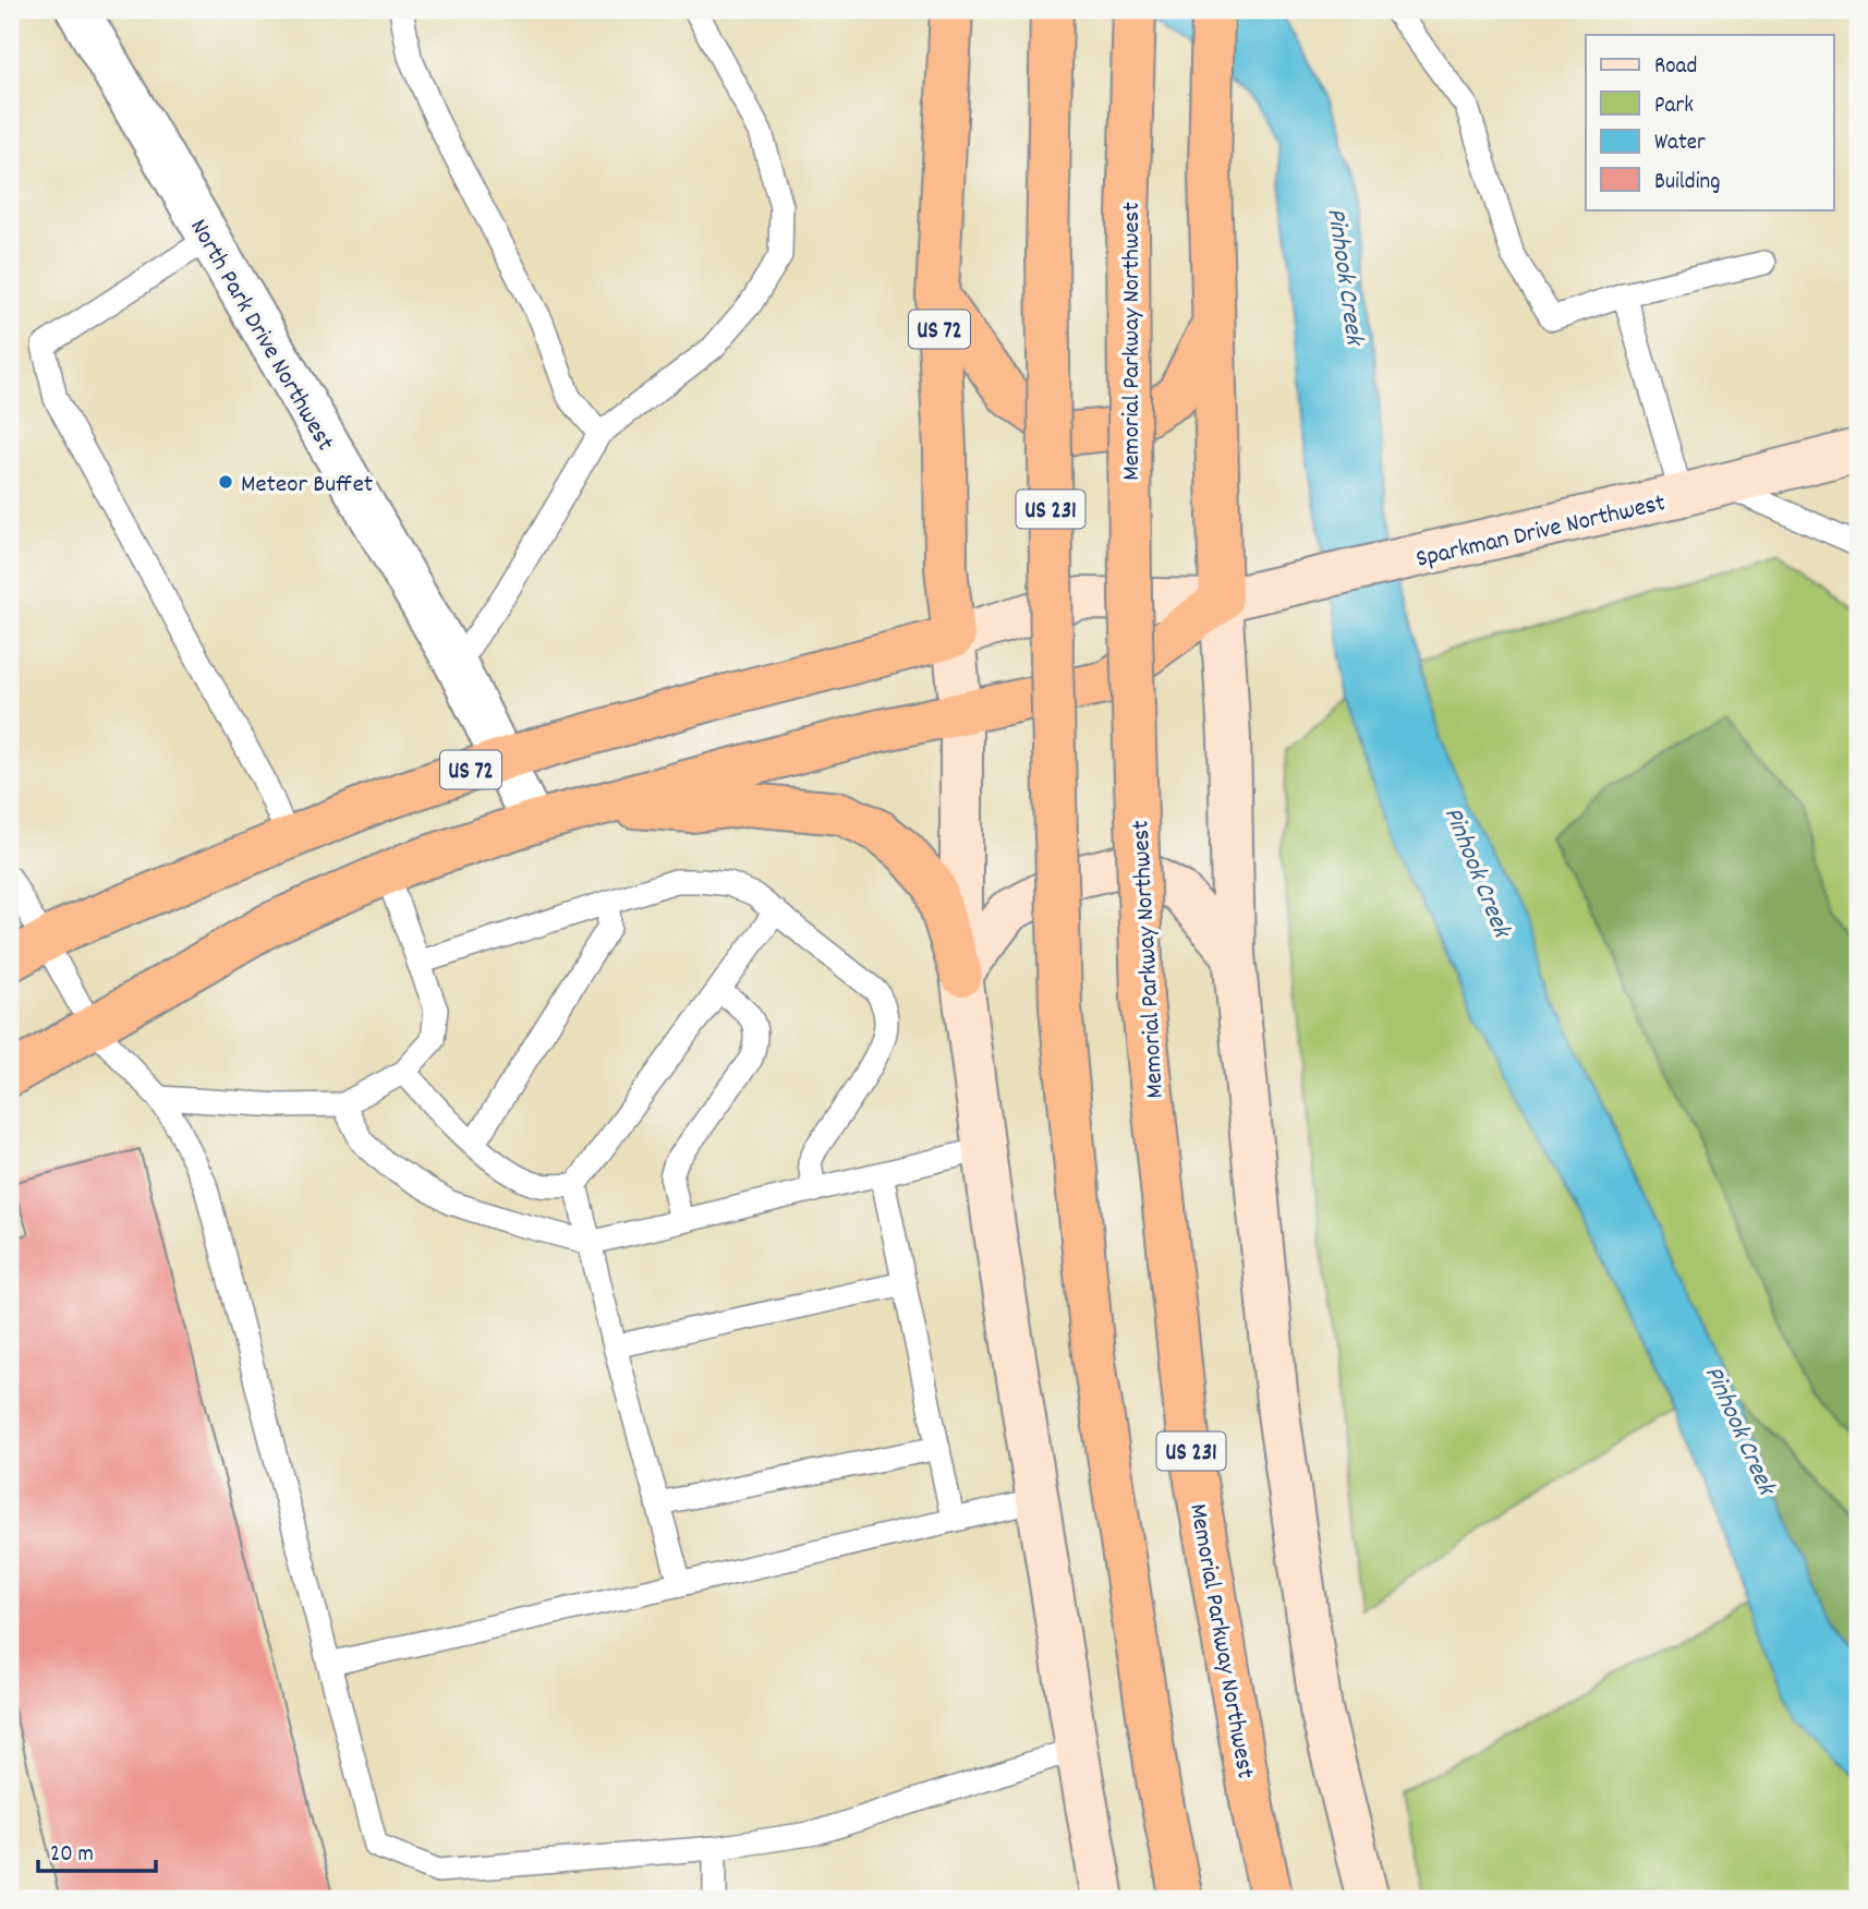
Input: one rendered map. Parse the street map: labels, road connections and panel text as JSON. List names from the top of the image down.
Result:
{
  "streets": {
    "highway": [
      "US 72",
      "Memorial Parkway Northwest",
      "US 231",
      "Sparkman Drive Northwest"
    ],
    "street": ["North Park Drive Northwest"]
  },
  "crossings": [
    ["US 72", "North Park Drive Northwest"],
    ["US 72", "Sparkman Drive Northwest"],
    ["North Park Drive Northwest", "Sparkman Drive Northwest"]
  ],
  "water": ["Pinhook Creek"],
  "places": ["Meteor Buffet"],
  "legend": [
    "Road",
    "Park",
    "Water",
    "Building"
  ],
  "scale_bar": "20 m"
}
